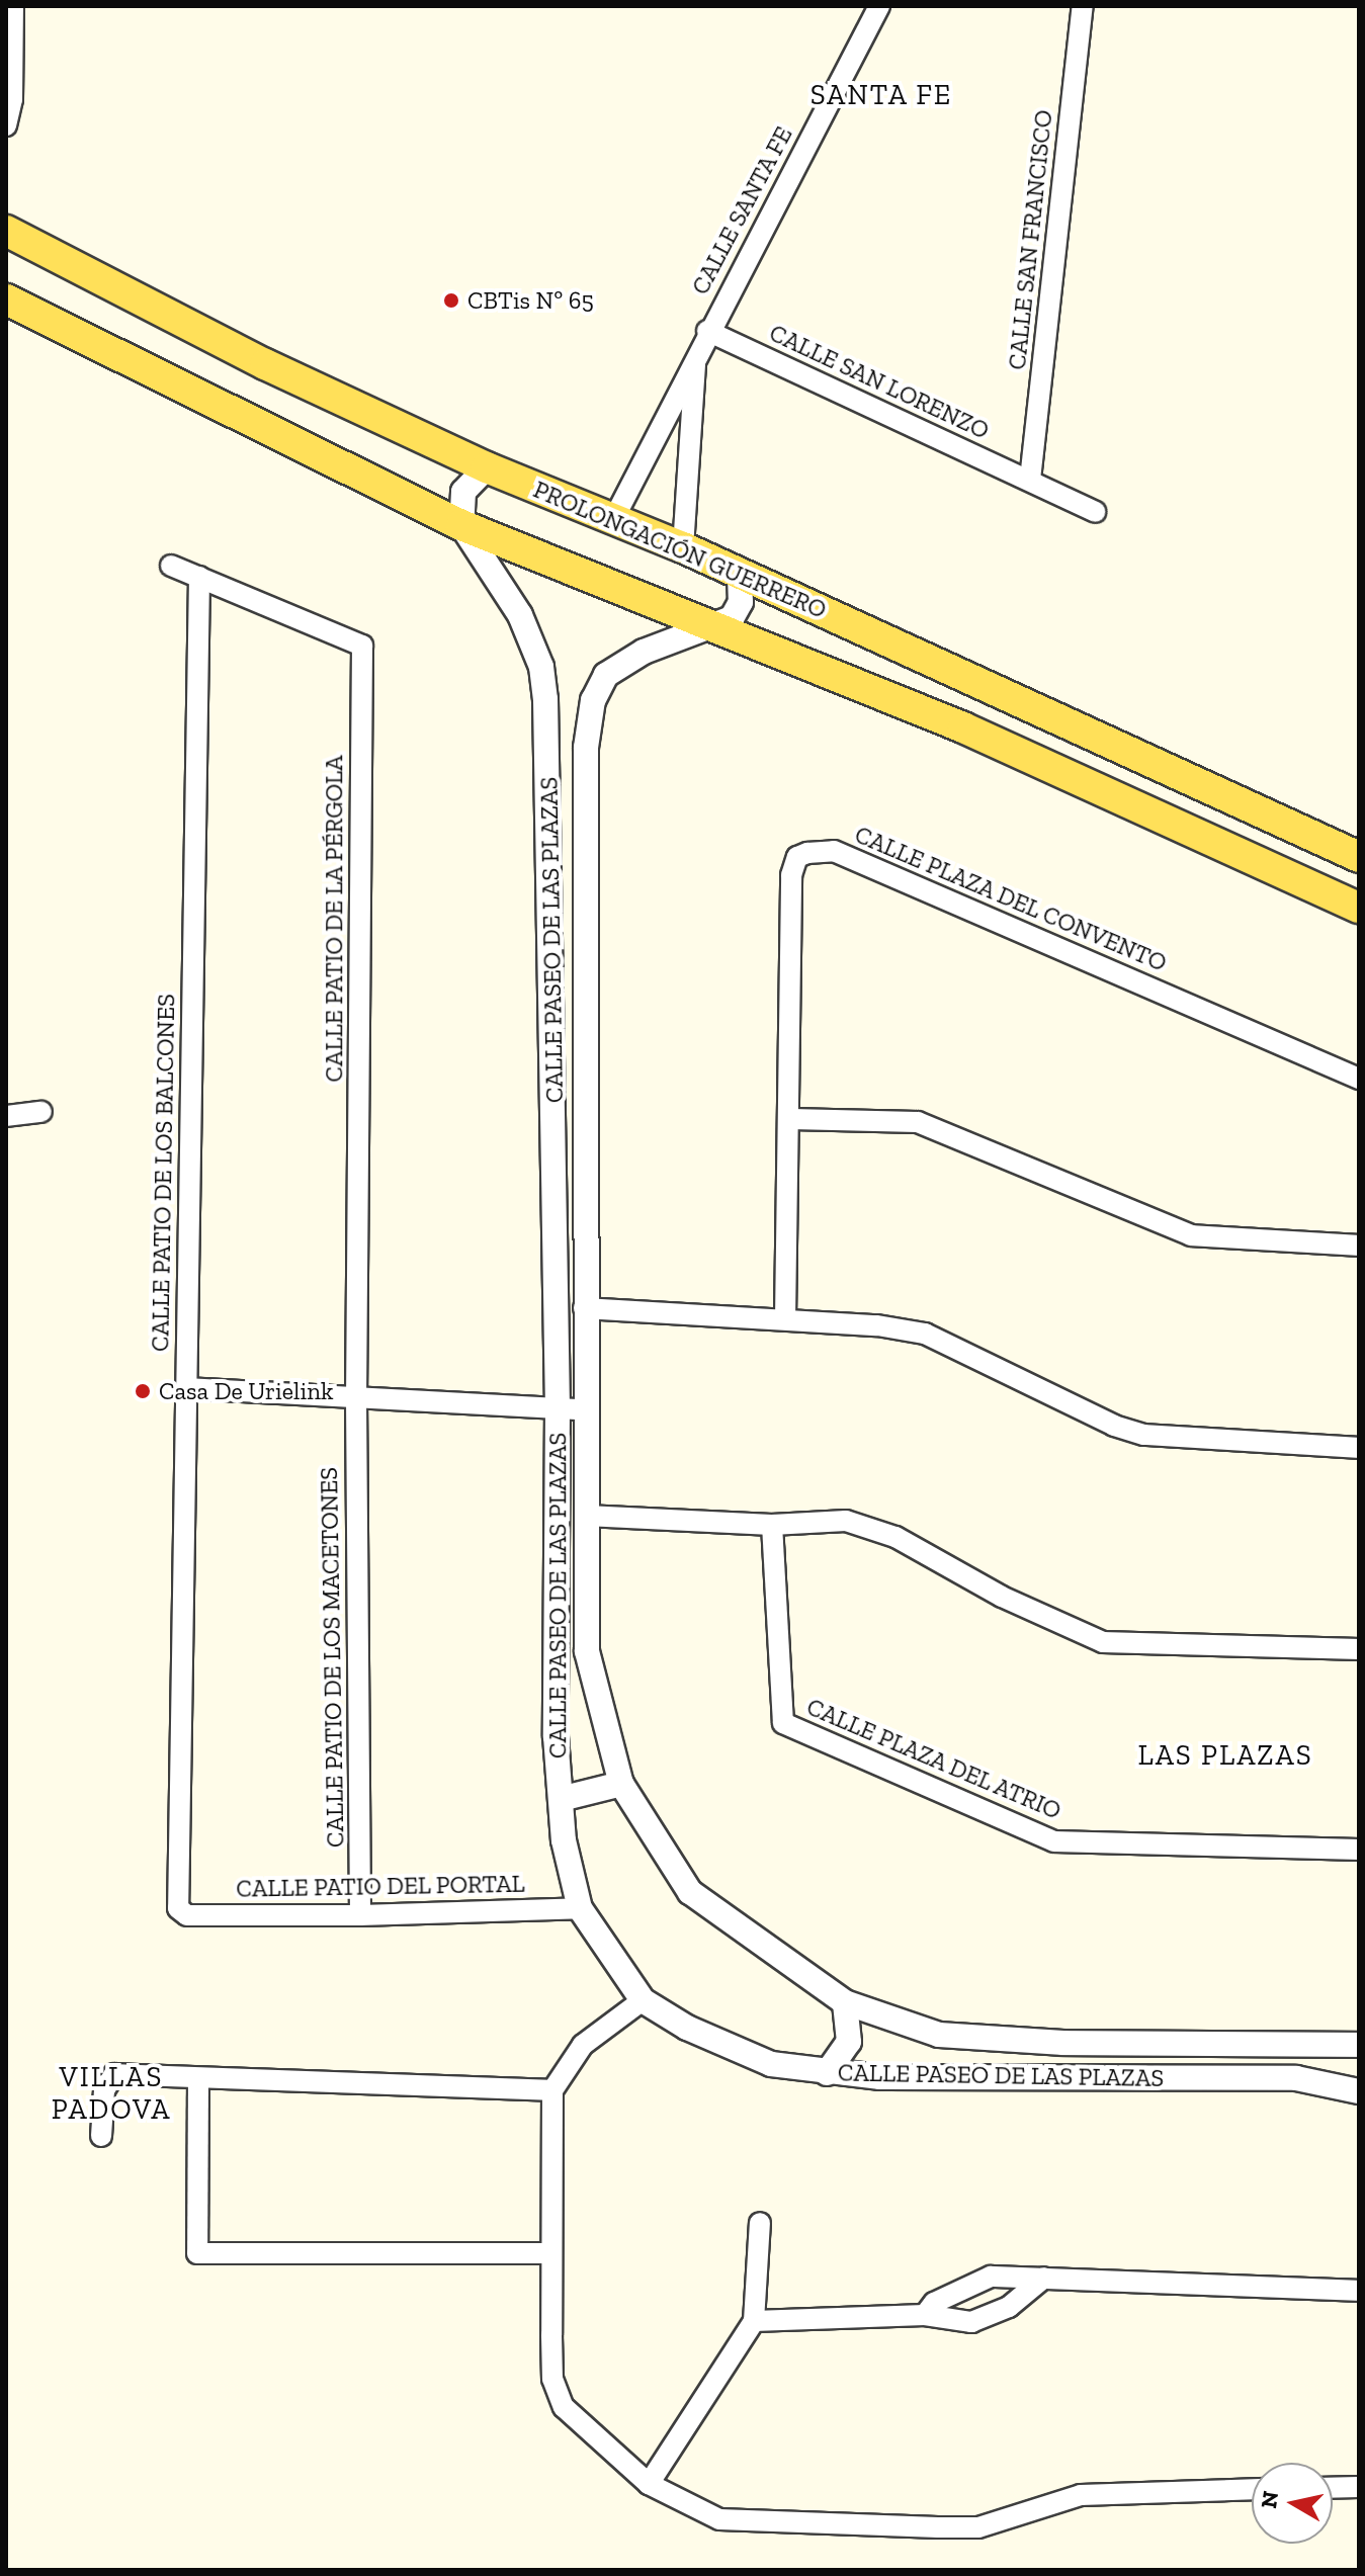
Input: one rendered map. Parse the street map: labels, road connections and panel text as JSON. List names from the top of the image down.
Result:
{
  "streets": {
    "main road": ["PROLONGACIÓN GUERRERO"],
    "street": [
      "CALLE SANTA FE",
      "CALLE SAN FRANCISCO",
      "CALLE SAN LORENZO",
      "CALLE PLAZA DEL CONVENTO",
      "CALLE PATIO DE LA PÉRGOLA",
      "CALLE PASEO DE LAS PLAZAS",
      "CALLE PATIO DE LOS BALCONES",
      "CALLE PATIO DE LOS MACETONES",
      "CALLE PLAZA DEL ATRIO",
      "CALLE PATIO DEL PORTAL"
    ]
  },
  "crossings": [
    ["CALLE SANTA FE", "CALLE SAN LORENZO"],
    ["CALLE SANTA FE", "PROLONGACIÓN GUERRERO"],
    ["CALLE SAN FRANCISCO", "CALLE SAN LORENZO"],
    ["PROLONGACIÓN GUERRERO", "CALLE PASEO DE LAS PLAZAS"],
    ["CALLE PATIO DE LA PÉRGOLA", "CALLE PATIO DE LOS BALCONES"],
    ["CALLE PATIO DE LA PÉRGOLA", "CALLE PATIO DE LOS MACETONES"],
    ["CALLE PASEO DE LAS PLAZAS", "CALLE PATIO DEL PORTAL"],
    ["CALLE PATIO DE LOS BALCONES", "CALLE PATIO DEL PORTAL"],
    ["CALLE PATIO DE LOS MACETONES", "CALLE PATIO DEL PORTAL"]
  ],
  "districts": ["SANTA FE", "LAS PLAZAS", "VILLAS PADOVA"],
  "places": ["CBTis Nº 65", "Casa De Urielink"],
  "north": "left"
}
